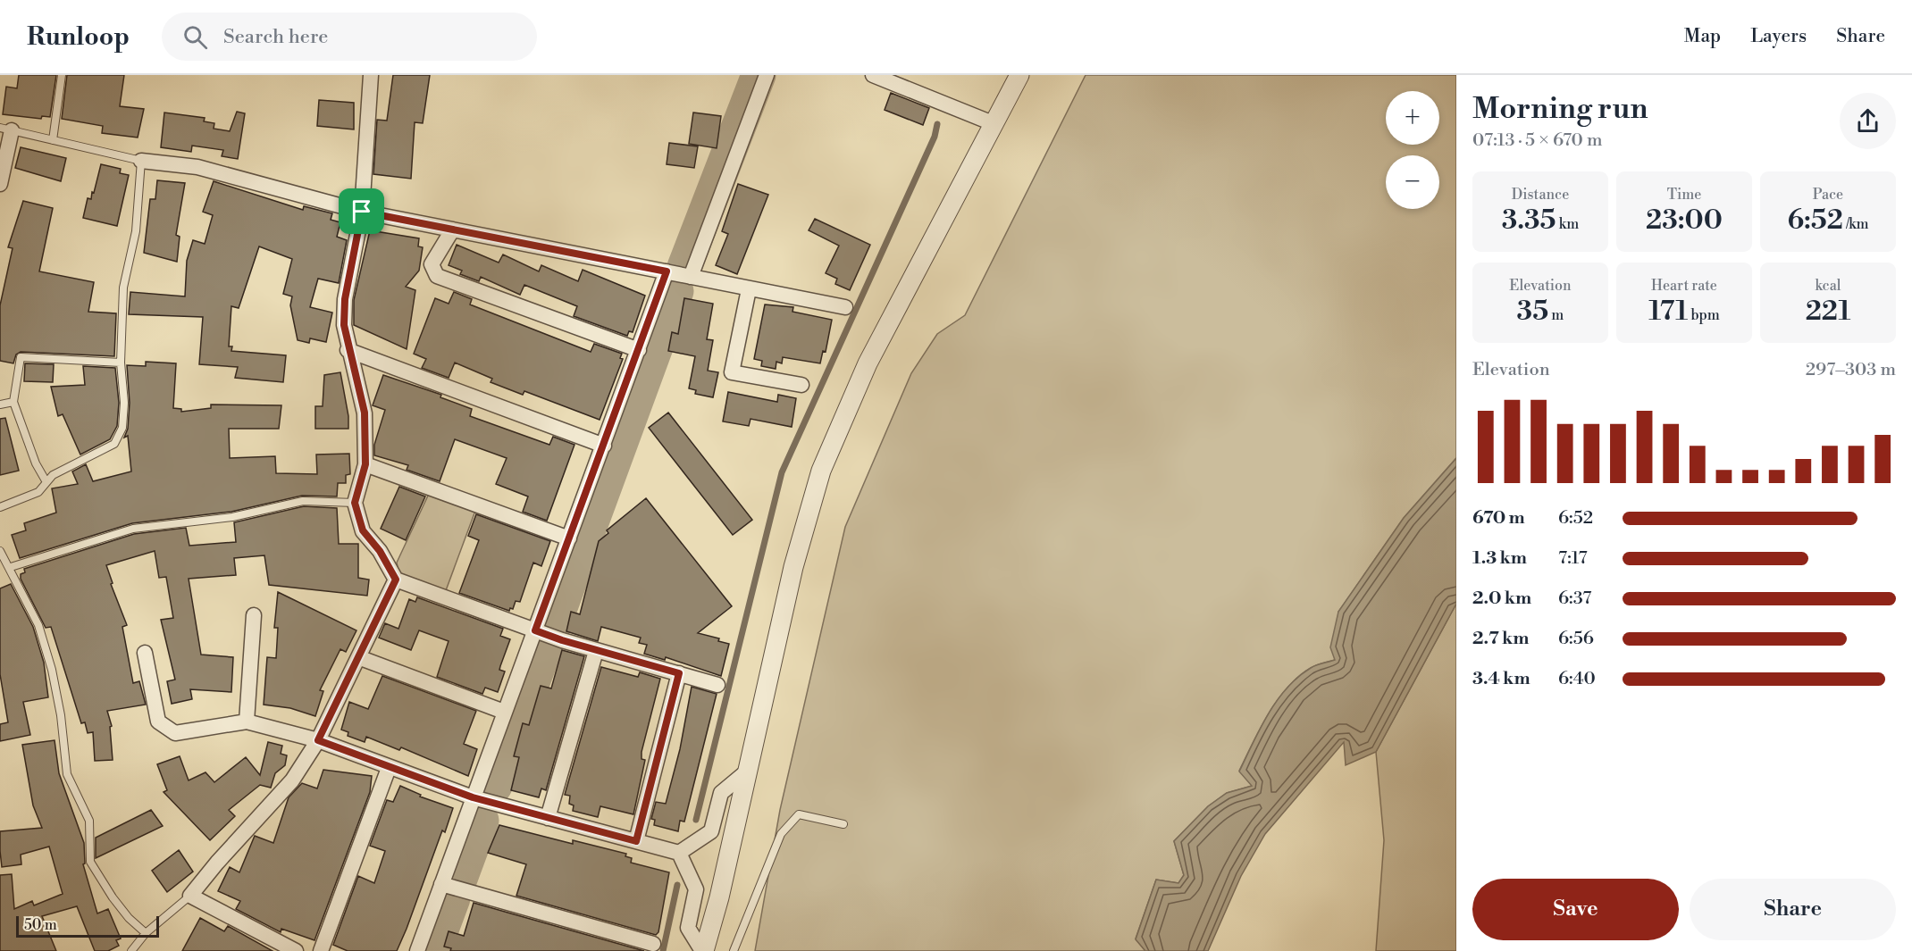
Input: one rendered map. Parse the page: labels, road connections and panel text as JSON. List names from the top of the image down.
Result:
{
  "scale_bar": "50 m",
  "page": {
    "header": "Runloop",
    "search": "Search here",
    "nav": ["Map", "Layers", "Share"],
    "heading": ["Morning run", "07:13 · 5 × 670 m"],
    "map_buttons": ["+", "−"],
    "stats": [
      ["Distance", "3.35 km"],
      ["Time", "23:00"],
      ["Pace", "6:52 /km"],
      ["Elevation", "35 m"],
      ["Heart rate", "171 bpm"],
      ["kcal", "221"]
    ],
    "chart": ["Elevation", "297–303 m"],
    "list": [
      {
        "name": "670 m",
        "note": "6:52"
      },
      {
        "name": "1.3 km",
        "note": "7:17"
      },
      {
        "name": "2.0 km",
        "note": "6:37"
      },
      {
        "name": "2.7 km",
        "note": "6:56"
      },
      {
        "name": "3.4 km",
        "note": "6:40"
      }
    ],
    "buttons": ["Save", "Share"],
    "scale": "50 m"
  }
}
